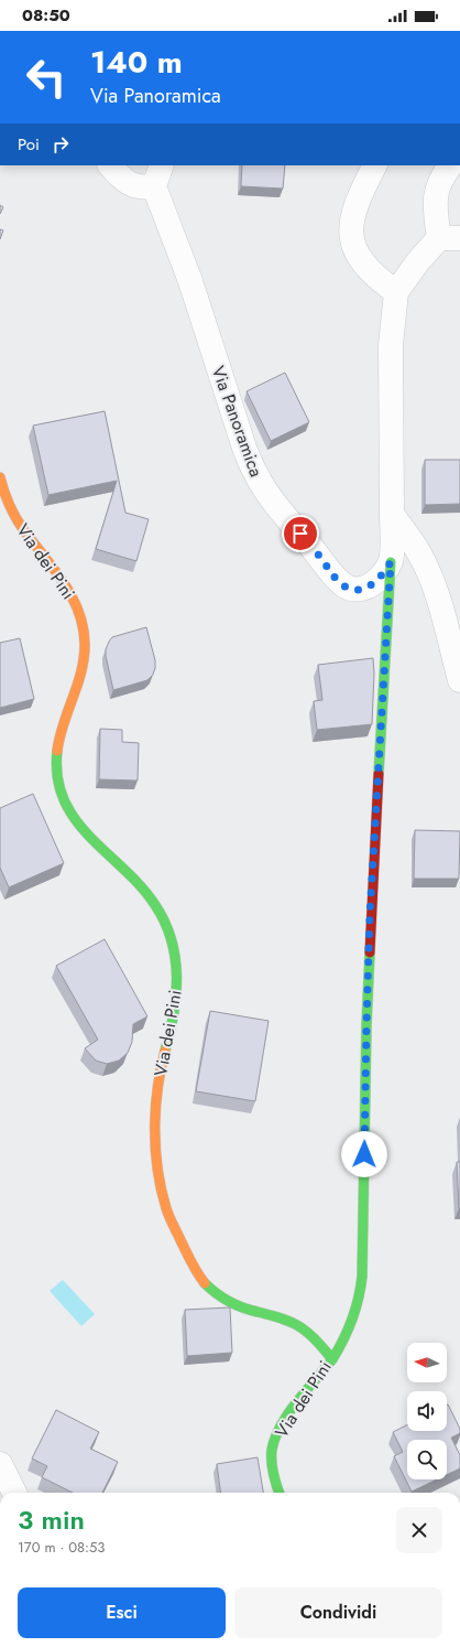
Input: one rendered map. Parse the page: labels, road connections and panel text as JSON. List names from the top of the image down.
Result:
{
  "streets": {
    "street": ["Via Panoramica", "Via dei Pini"]
  },
  "north": "left",
  "page": {
    "status": "08:50",
    "turn": ["140 m", "Via Panoramica"],
    "then": "Poi",
    "heading": ["3 min", "170 m · 08:53"],
    "buttons": ["Esci", "Condividi"]
  }
}
